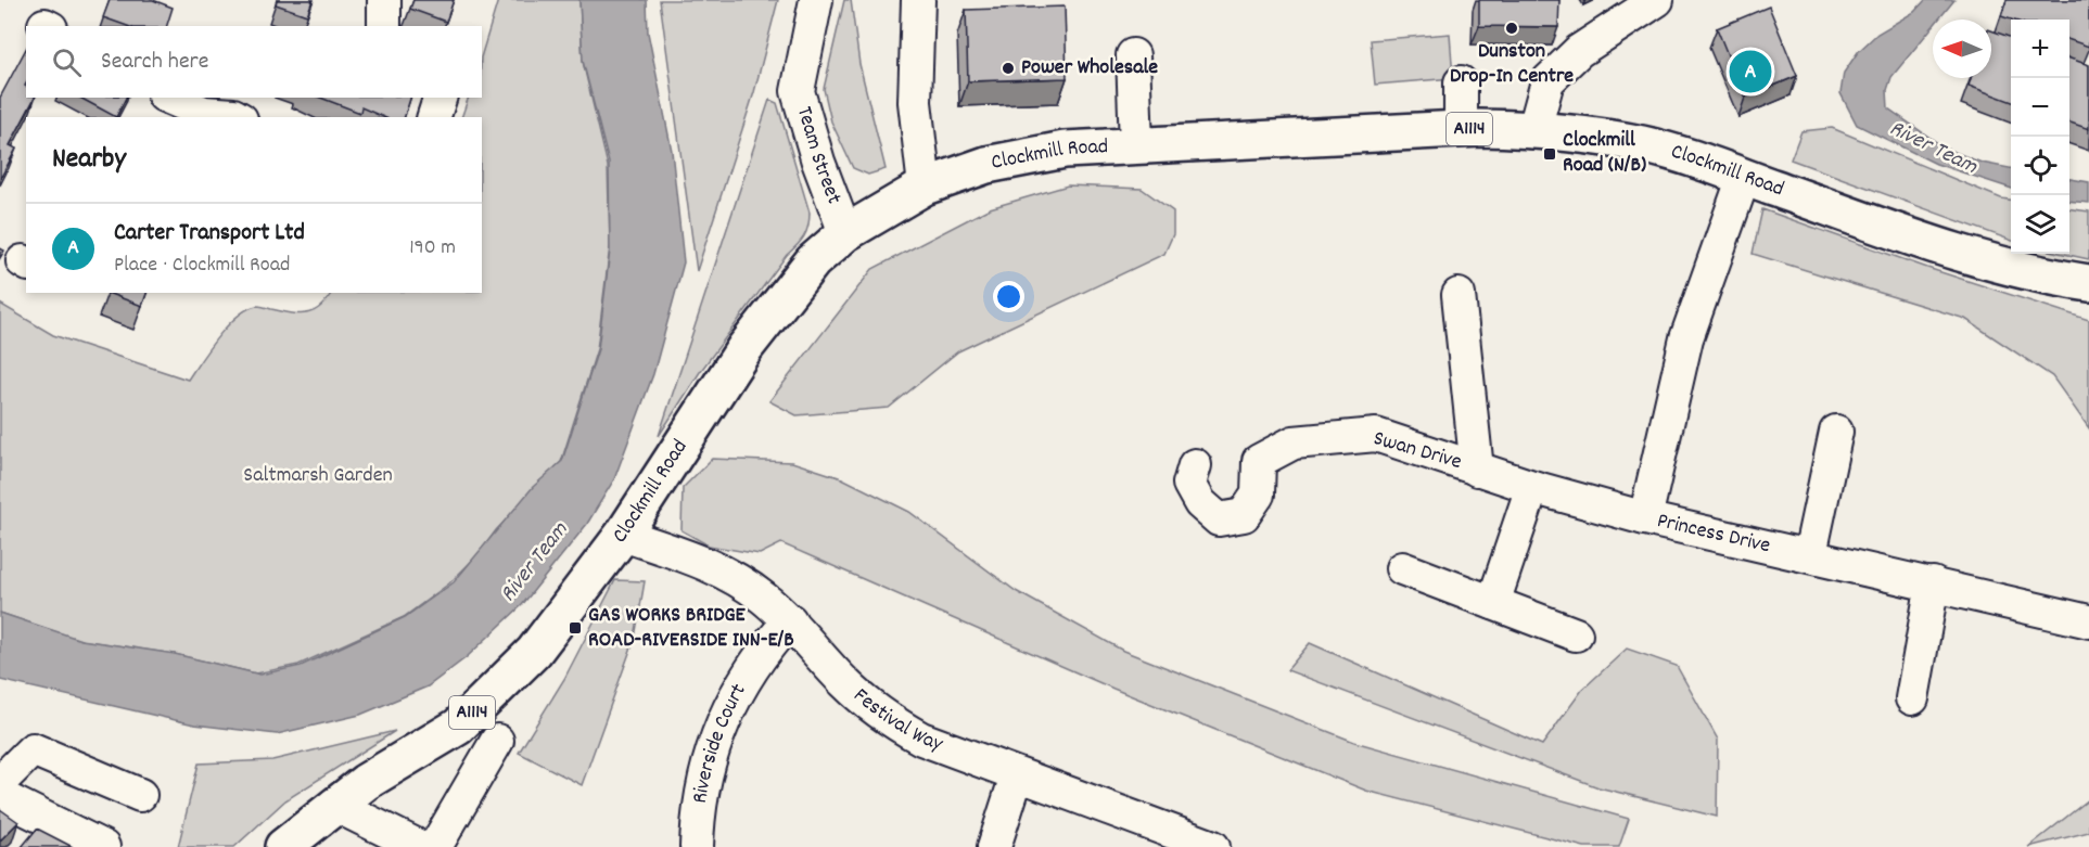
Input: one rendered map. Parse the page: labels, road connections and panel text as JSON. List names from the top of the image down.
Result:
{
  "streets": {
    "main road": ["A1114", "Clockmill Road"],
    "street": [
      "Team Street",
      "Swan Drive",
      "Princess Drive",
      "Festival Way",
      "Riverside Court"
    ]
  },
  "crossings": [
    ["Team Street", "Clockmill Road"],
    ["Clockmill Road", "Princess Drive"],
    ["Clockmill Road", "Festival Way"],
    ["Swan Drive", "Princess Drive"],
    ["Festival Way", "Riverside Court"]
  ],
  "water": ["River Team"],
  "parks": ["Saltmarsh Garden"],
  "places": {
    "other": ["Dunston Drop-In Centre", "Power Wholesale"],
    "transit": ["Clockmill Road (N/B)", "GAS WORKS BRIDGE ROAD-RIVERSIDE INN-E/B"]
  },
  "north": "left",
  "page": {
    "map_buttons": ["+", "−"],
    "search": "Search here",
    "pins": "A",
    "heading": "Nearby",
    "list": [
      {
        "mark": "A",
        "name": "Carter Transport Ltd",
        "note": "Place · Clockmill Road",
        "value": "190 m"
      }
    ]
  }
}
